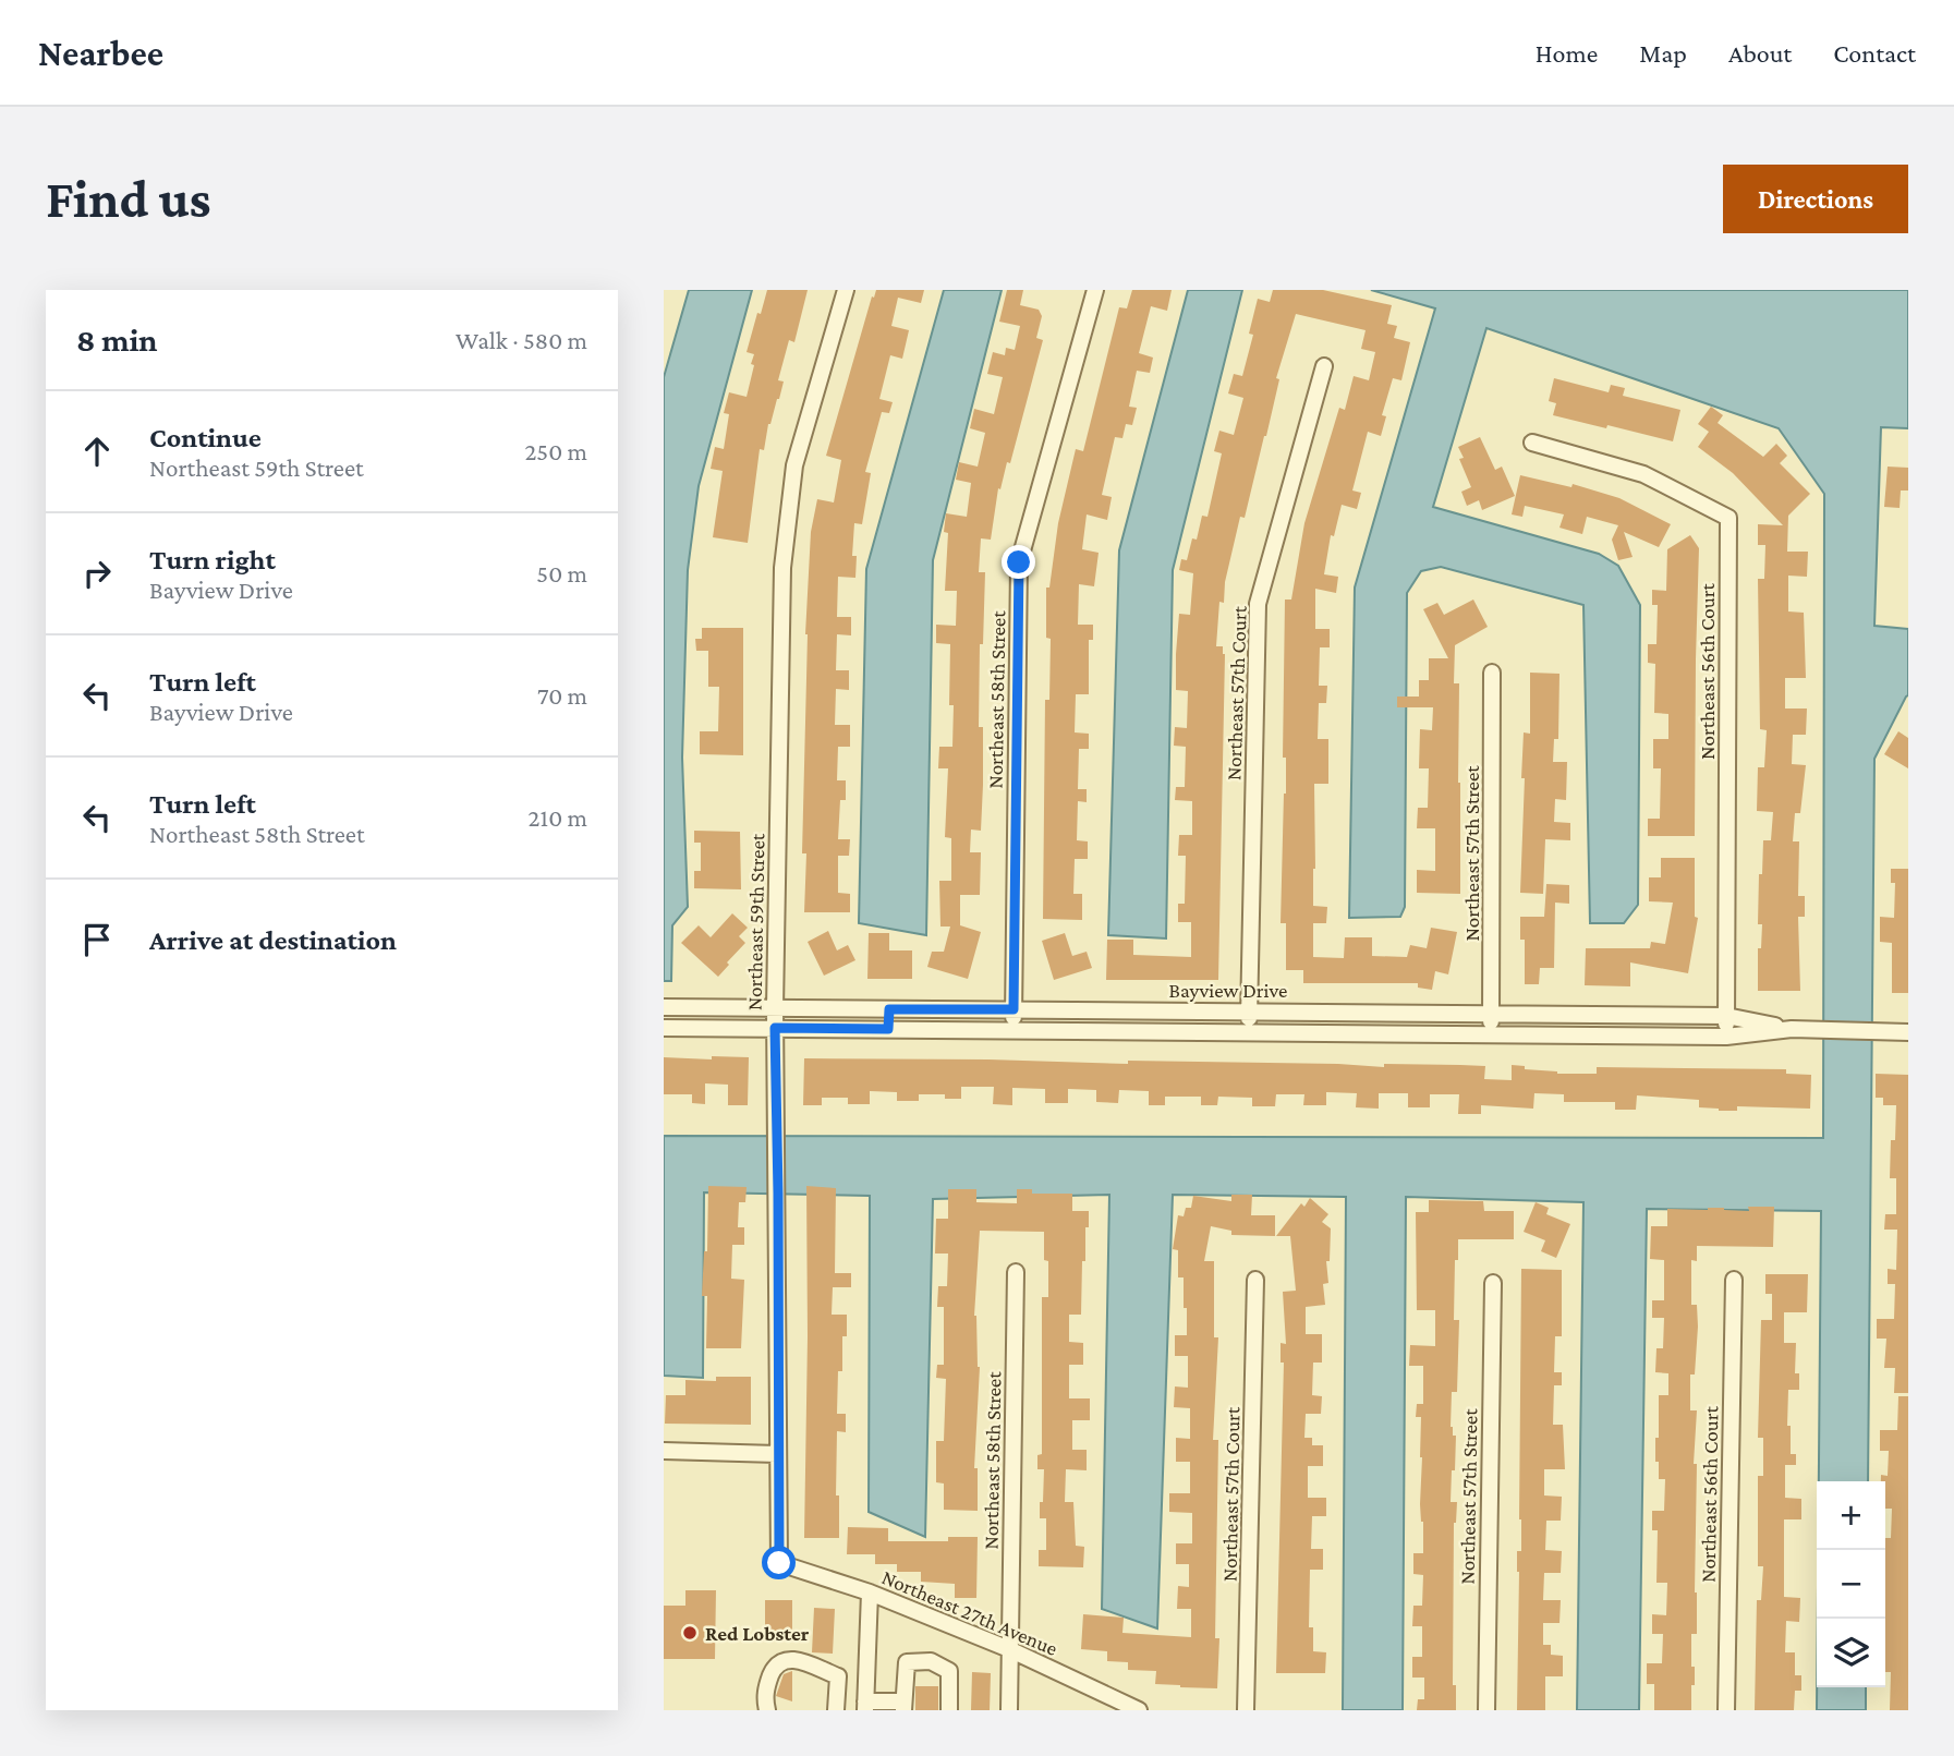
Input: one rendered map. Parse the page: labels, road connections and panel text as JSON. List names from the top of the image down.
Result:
{
  "streets": {
    "street": [
      "Northeast 56th Court",
      "Northeast 57th Court",
      "Northeast 58th Street",
      "Northeast 57th Street",
      "Northeast 59th Street",
      "Bayview Drive",
      "Northeast 27th Avenue"
    ]
  },
  "crossings": [
    ["Northeast 56th Court", "Bayview Drive"],
    ["Northeast 57th Court", "Bayview Drive"],
    ["Northeast 58th Street", "Bayview Drive"],
    ["Northeast 58th Street", "Northeast 27th Avenue"],
    ["Northeast 57th Street", "Bayview Drive"],
    ["Northeast 59th Street", "Bayview Drive"],
    ["Northeast 59th Street", "Northeast 27th Avenue"]
  ],
  "places": ["Red Lobster"],
  "page": {
    "header": "Nearbee",
    "nav": [
      "Home",
      "Map",
      "About",
      "Contact"
    ],
    "buttons": "Directions",
    "title": "Find us",
    "heading": ["8 min", "Walk · 580 m"],
    "list": [
      ["Continue", "Northeast 59th Street", "250 m"],
      ["Turn right", "Bayview Drive", "50 m"],
      ["Turn left", "Bayview Drive", "70 m"],
      ["Turn left", "Northeast 58th Street", "210 m"],
      "Arrive at destination"
    ],
    "map_buttons": ["+", "−"]
  }
}
